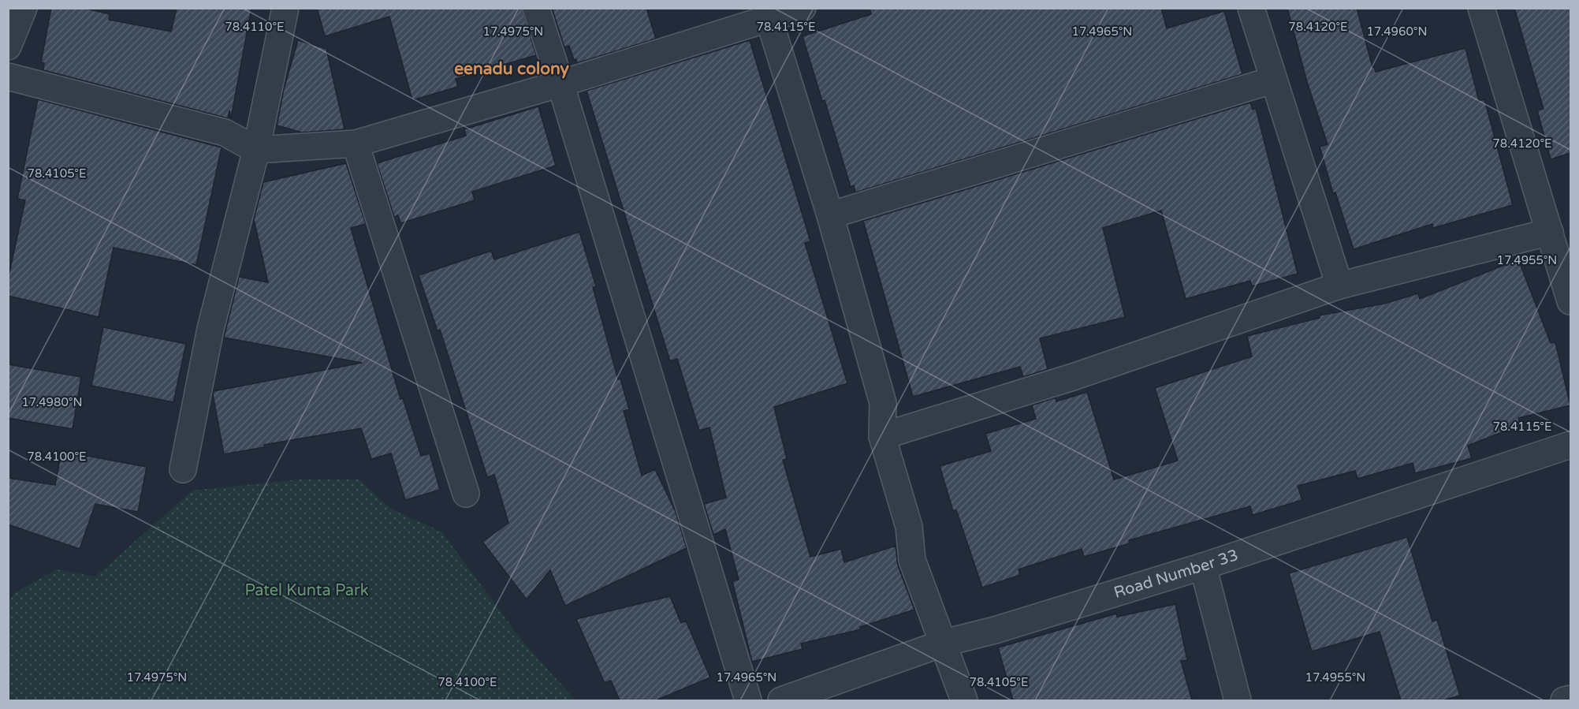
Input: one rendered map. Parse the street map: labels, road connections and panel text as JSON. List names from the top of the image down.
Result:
{
  "streets": {
    "street": ["Road Number 33"]
  },
  "districts": ["eenadu colony"],
  "parks": ["Patel Kunta Park"],
  "coordinates": [
    "78.4120°E",
    "78.4110°E",
    "78.4115°E",
    "17.4975°N",
    "17.4965°N",
    "17.4960°N",
    "78.4105°E",
    "17.4955°N",
    "17.4980°N",
    "78.4100°E"
  ]
}
